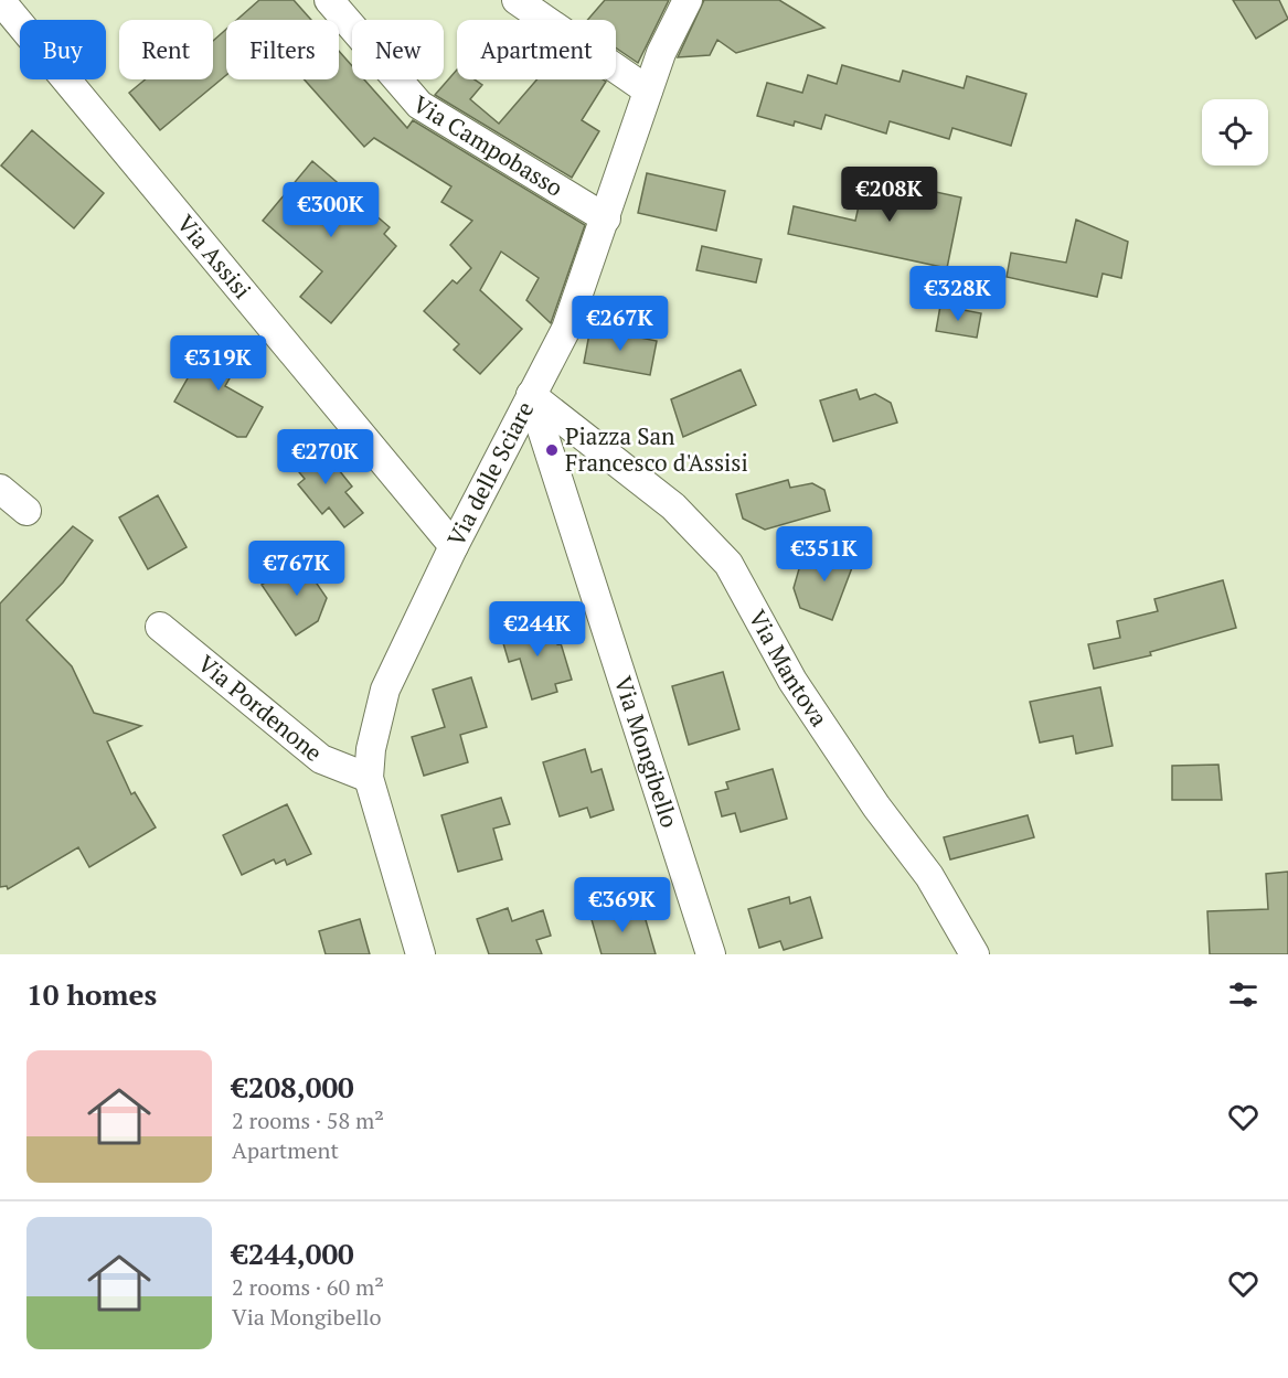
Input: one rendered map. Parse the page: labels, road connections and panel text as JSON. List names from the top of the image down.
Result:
{
  "streets": {
    "street": [
      "Via Campobasso",
      "Via Assisi",
      "Via delle Sciare",
      "Via Mantova",
      "Via Pordenone",
      "Via Mongibello"
    ]
  },
  "crossings": [
    ["Via Campobasso", "Via delle Sciare"],
    ["Via Assisi", "Via delle Sciare"],
    ["Via delle Sciare", "Via Mantova"],
    ["Via delle Sciare", "Via Pordenone"],
    ["Via delle Sciare", "Via Mongibello"],
    ["Via Mantova", "Via Mongibello"]
  ],
  "places": ["Piazza San Francesco d'Assisi"],
  "page": {
    "chip": [
      "Buy",
      "Rent",
      "Filters",
      "New",
      "Apartment"
    ],
    "price": [
      "€208K",
      "€300K",
      "€328K",
      "€267K",
      "€319K",
      "€270K",
      "€351K",
      "€767K",
      "€244K",
      "€369K"
    ],
    "heading": "10 homes",
    "list": [
      {
        "name": "€208,000",
        "note": "2 rooms · 58 m² · Apartment"
      },
      {
        "name": "€244,000",
        "note": "2 rooms · 60 m² · Via Mongibello"
      }
    ]
  }
}
